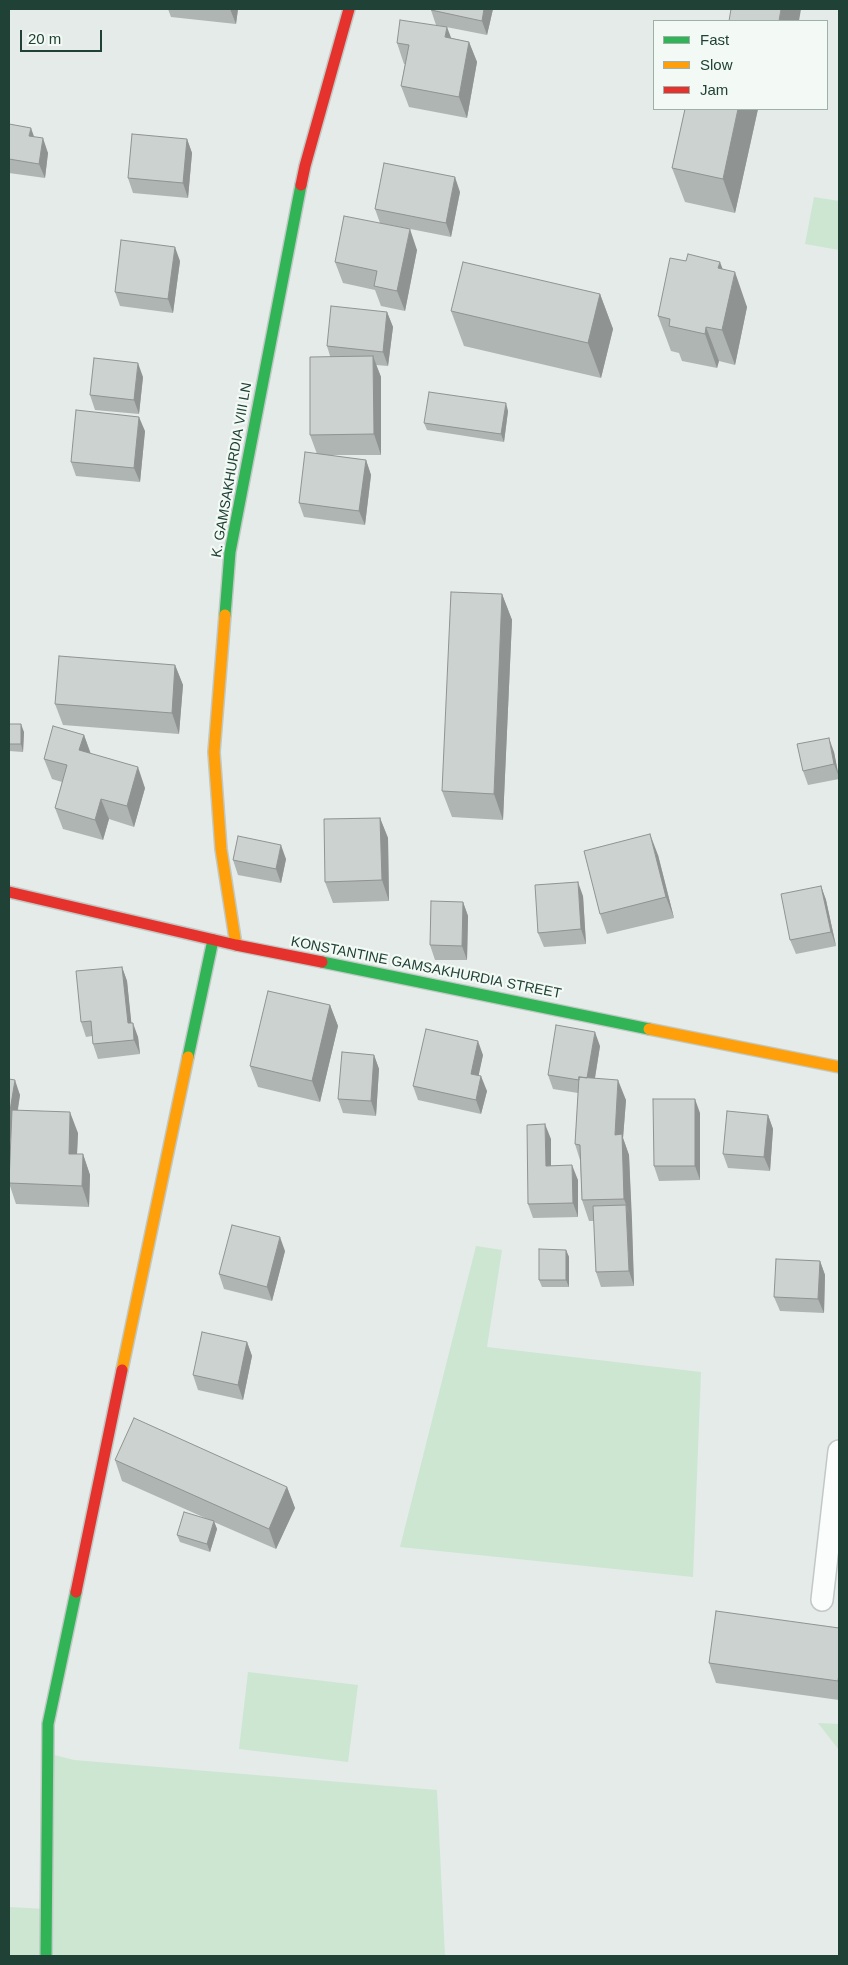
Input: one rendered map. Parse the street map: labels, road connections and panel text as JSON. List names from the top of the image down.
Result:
{
  "streets": {
    "street": ["K. GAMSAKHURDIA VIII LN", "KONSTANTINE GAMSAKHURDIA STREET"]
  },
  "crossings": [
    ["K. GAMSAKHURDIA VIII LN", "KONSTANTINE GAMSAKHURDIA STREET"]
  ],
  "legend": ["Fast", "Slow", "Jam"],
  "scale_bar": "20 m"
}
